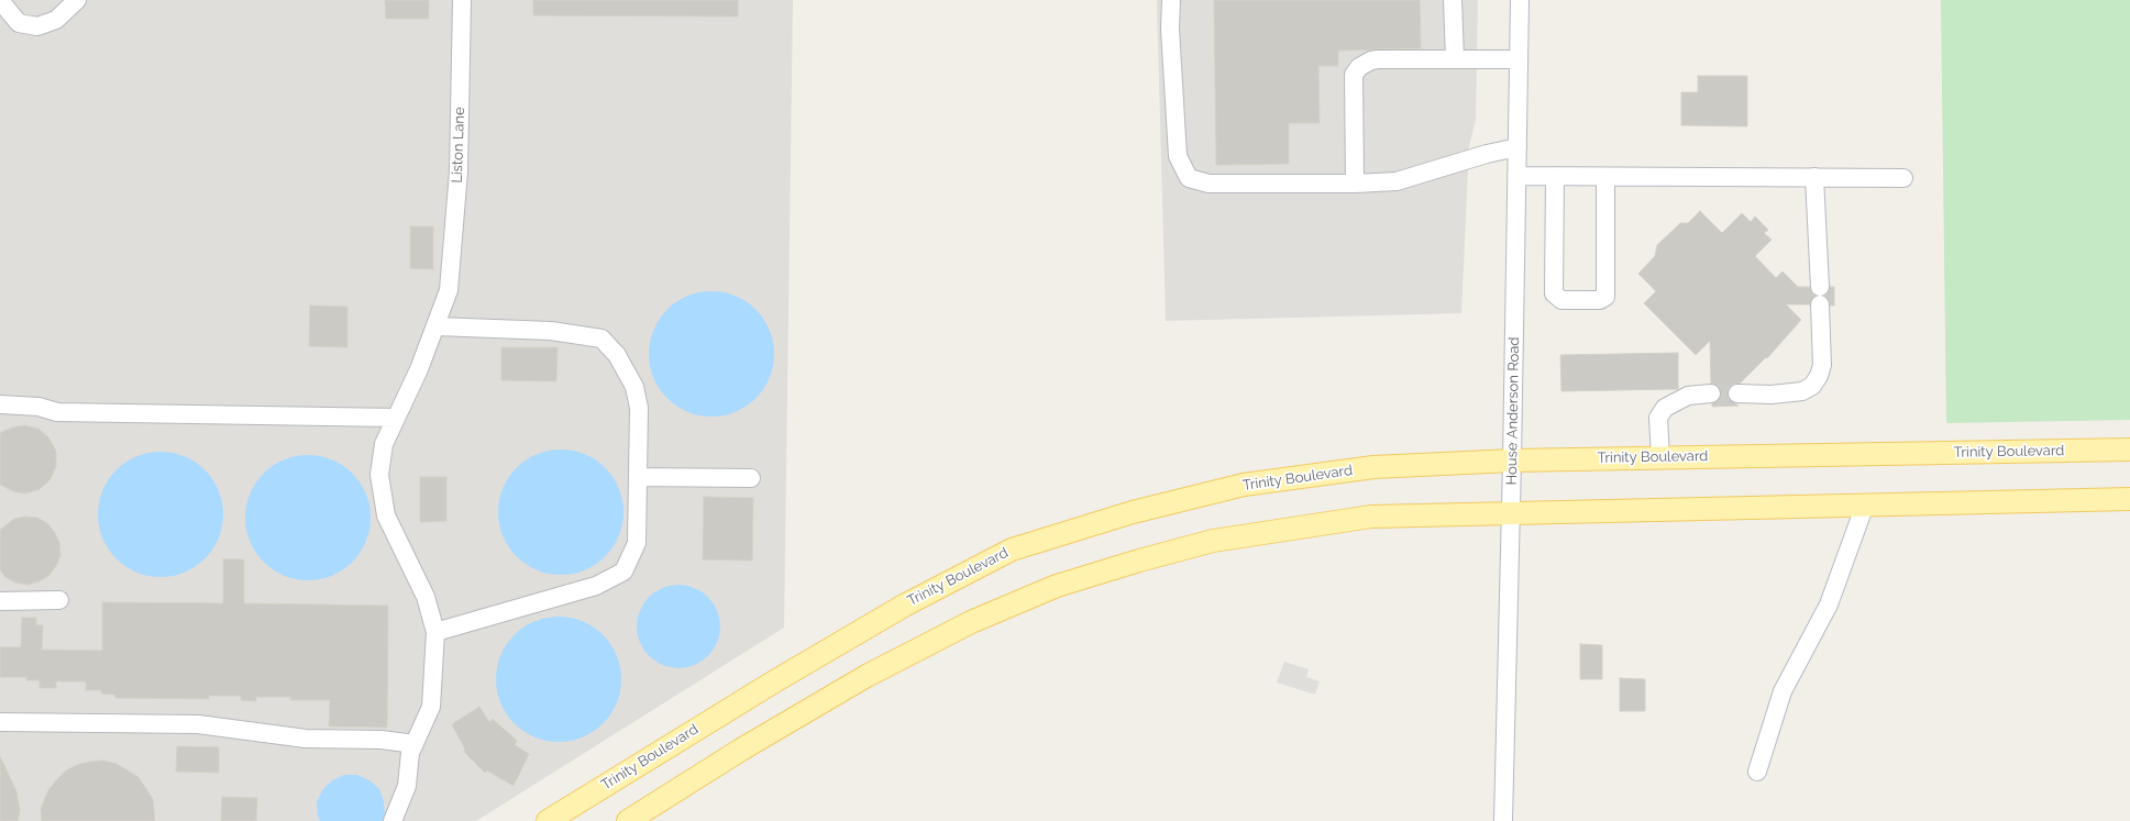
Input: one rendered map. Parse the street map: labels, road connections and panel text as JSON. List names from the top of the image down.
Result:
{
  "streets": {
    "main road": ["Trinity Boulevard"],
    "street": ["Liston Lane", "House Anderson Road"]
  },
  "crossings": [
    ["House Anderson Road", "Trinity Boulevard"]
  ]
}
